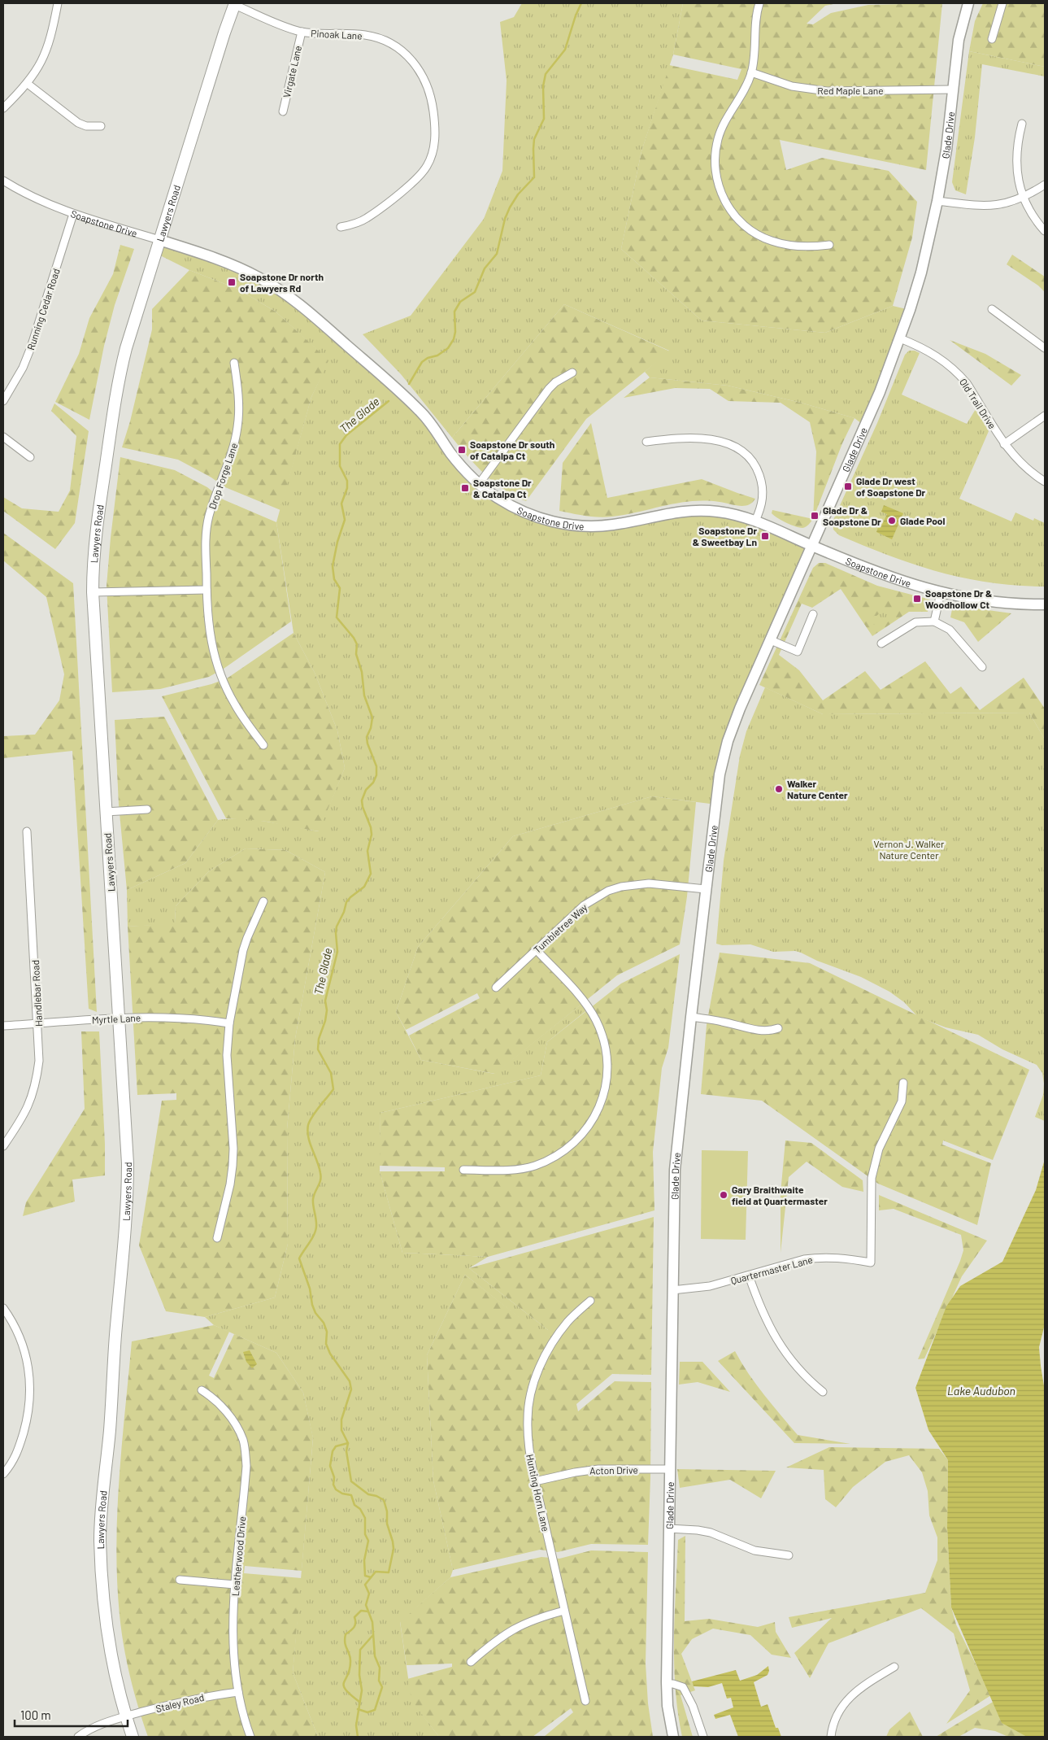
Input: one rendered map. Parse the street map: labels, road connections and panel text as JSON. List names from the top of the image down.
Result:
{
  "streets": {
    "main road": ["Lawyers Road"],
    "street": [
      "Pinoak Lane",
      "Virgate Lane",
      "Red Maple Lane",
      "Glade Drive",
      "Soapstone Drive",
      "Running Cedar Road",
      "Old Trail Drive",
      "Drop Forge Lane",
      "Tumbletree Way",
      "Handlebar Road",
      "Myrtle Lane",
      "Quartermaster Lane",
      "Acton Drive",
      "Hunting Horn Lane",
      "Leatherwood Drive",
      "Staley Road"
    ]
  },
  "crossings": [
    ["Pinoak Lane", "Virgate Lane"],
    ["Pinoak Lane", "Lawyers Road"],
    ["Red Maple Lane", "Glade Drive"],
    ["Glade Drive", "Soapstone Drive"],
    ["Glade Drive", "Old Trail Drive"],
    ["Glade Drive", "Tumbletree Way"],
    ["Glade Drive", "Quartermaster Lane"],
    ["Glade Drive", "Acton Drive"],
    ["Lawyers Road", "Soapstone Drive"],
    ["Lawyers Road", "Myrtle Lane"],
    ["Lawyers Road", "Staley Road"],
    ["Soapstone Drive", "Running Cedar Road"],
    ["Handlebar Road", "Myrtle Lane"],
    ["Acton Drive", "Hunting Horn Lane"],
    ["Leatherwood Drive", "Staley Road"]
  ],
  "water": ["The Glade", "Lake Audubon"],
  "parks": ["Vernon J. Walker Nature Center"],
  "places": {
    "transit": [
      "Soapstone Dr north of Lawyers Rd",
      "Soapstone Dr south of Catalpa Ct",
      "Glade Dr west of Soapstone Dr",
      "Soapstone Dr & Catalpa Ct",
      "Glade Dr & Soapstone Dr",
      "Soapstone Dr & Sweetbay Ln",
      "Soapstone Dr & Woodhollow Ct"
    ],
    "other": ["Glade Pool", "Walker Nature Center", "Gary Braithwaite field at Quartermaster"]
  },
  "scale_bar": "100 m"
}
